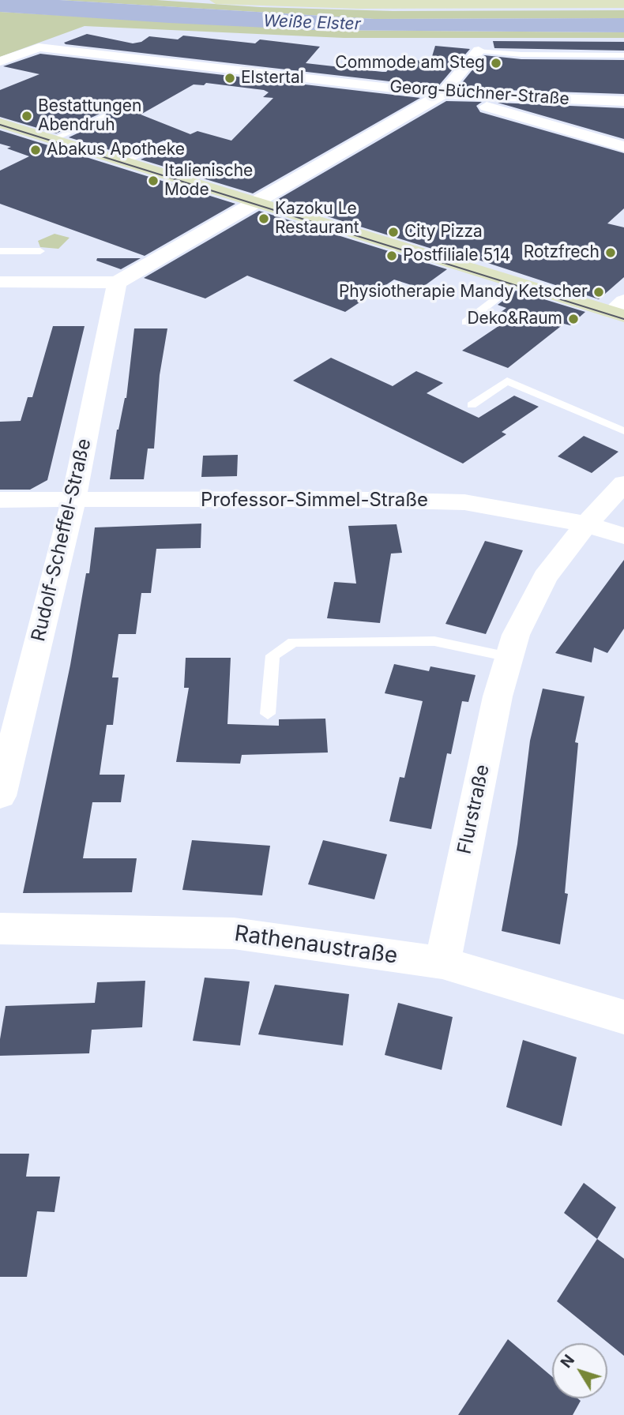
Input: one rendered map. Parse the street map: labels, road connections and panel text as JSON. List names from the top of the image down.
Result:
{
  "streets": {
    "street": [
      "Georg-Büchner-Straße",
      "Professor-Simmel-Straße",
      "Rudolf-Scheffel-Straße",
      "Flurstraße",
      "Rathenaustraße"
    ]
  },
  "crossings": [
    ["Professor-Simmel-Straße", "Rudolf-Scheffel-Straße"],
    ["Professor-Simmel-Straße", "Flurstraße"],
    ["Flurstraße", "Rathenaustraße"]
  ],
  "water": ["Weiße Elster"],
  "places": [
    "Commode am Steg",
    "Elstertal",
    "Bestattungen Abendruh",
    "Abakus Apotheke",
    "Italienische Mode",
    "Kazoku Le Restaurant",
    "City Pizza",
    "Rotzfrech",
    "Postfiliale 514",
    "Physiotherapie Mandy Ketscher",
    "Deko&Raum"
  ],
  "north": "top left"
}
